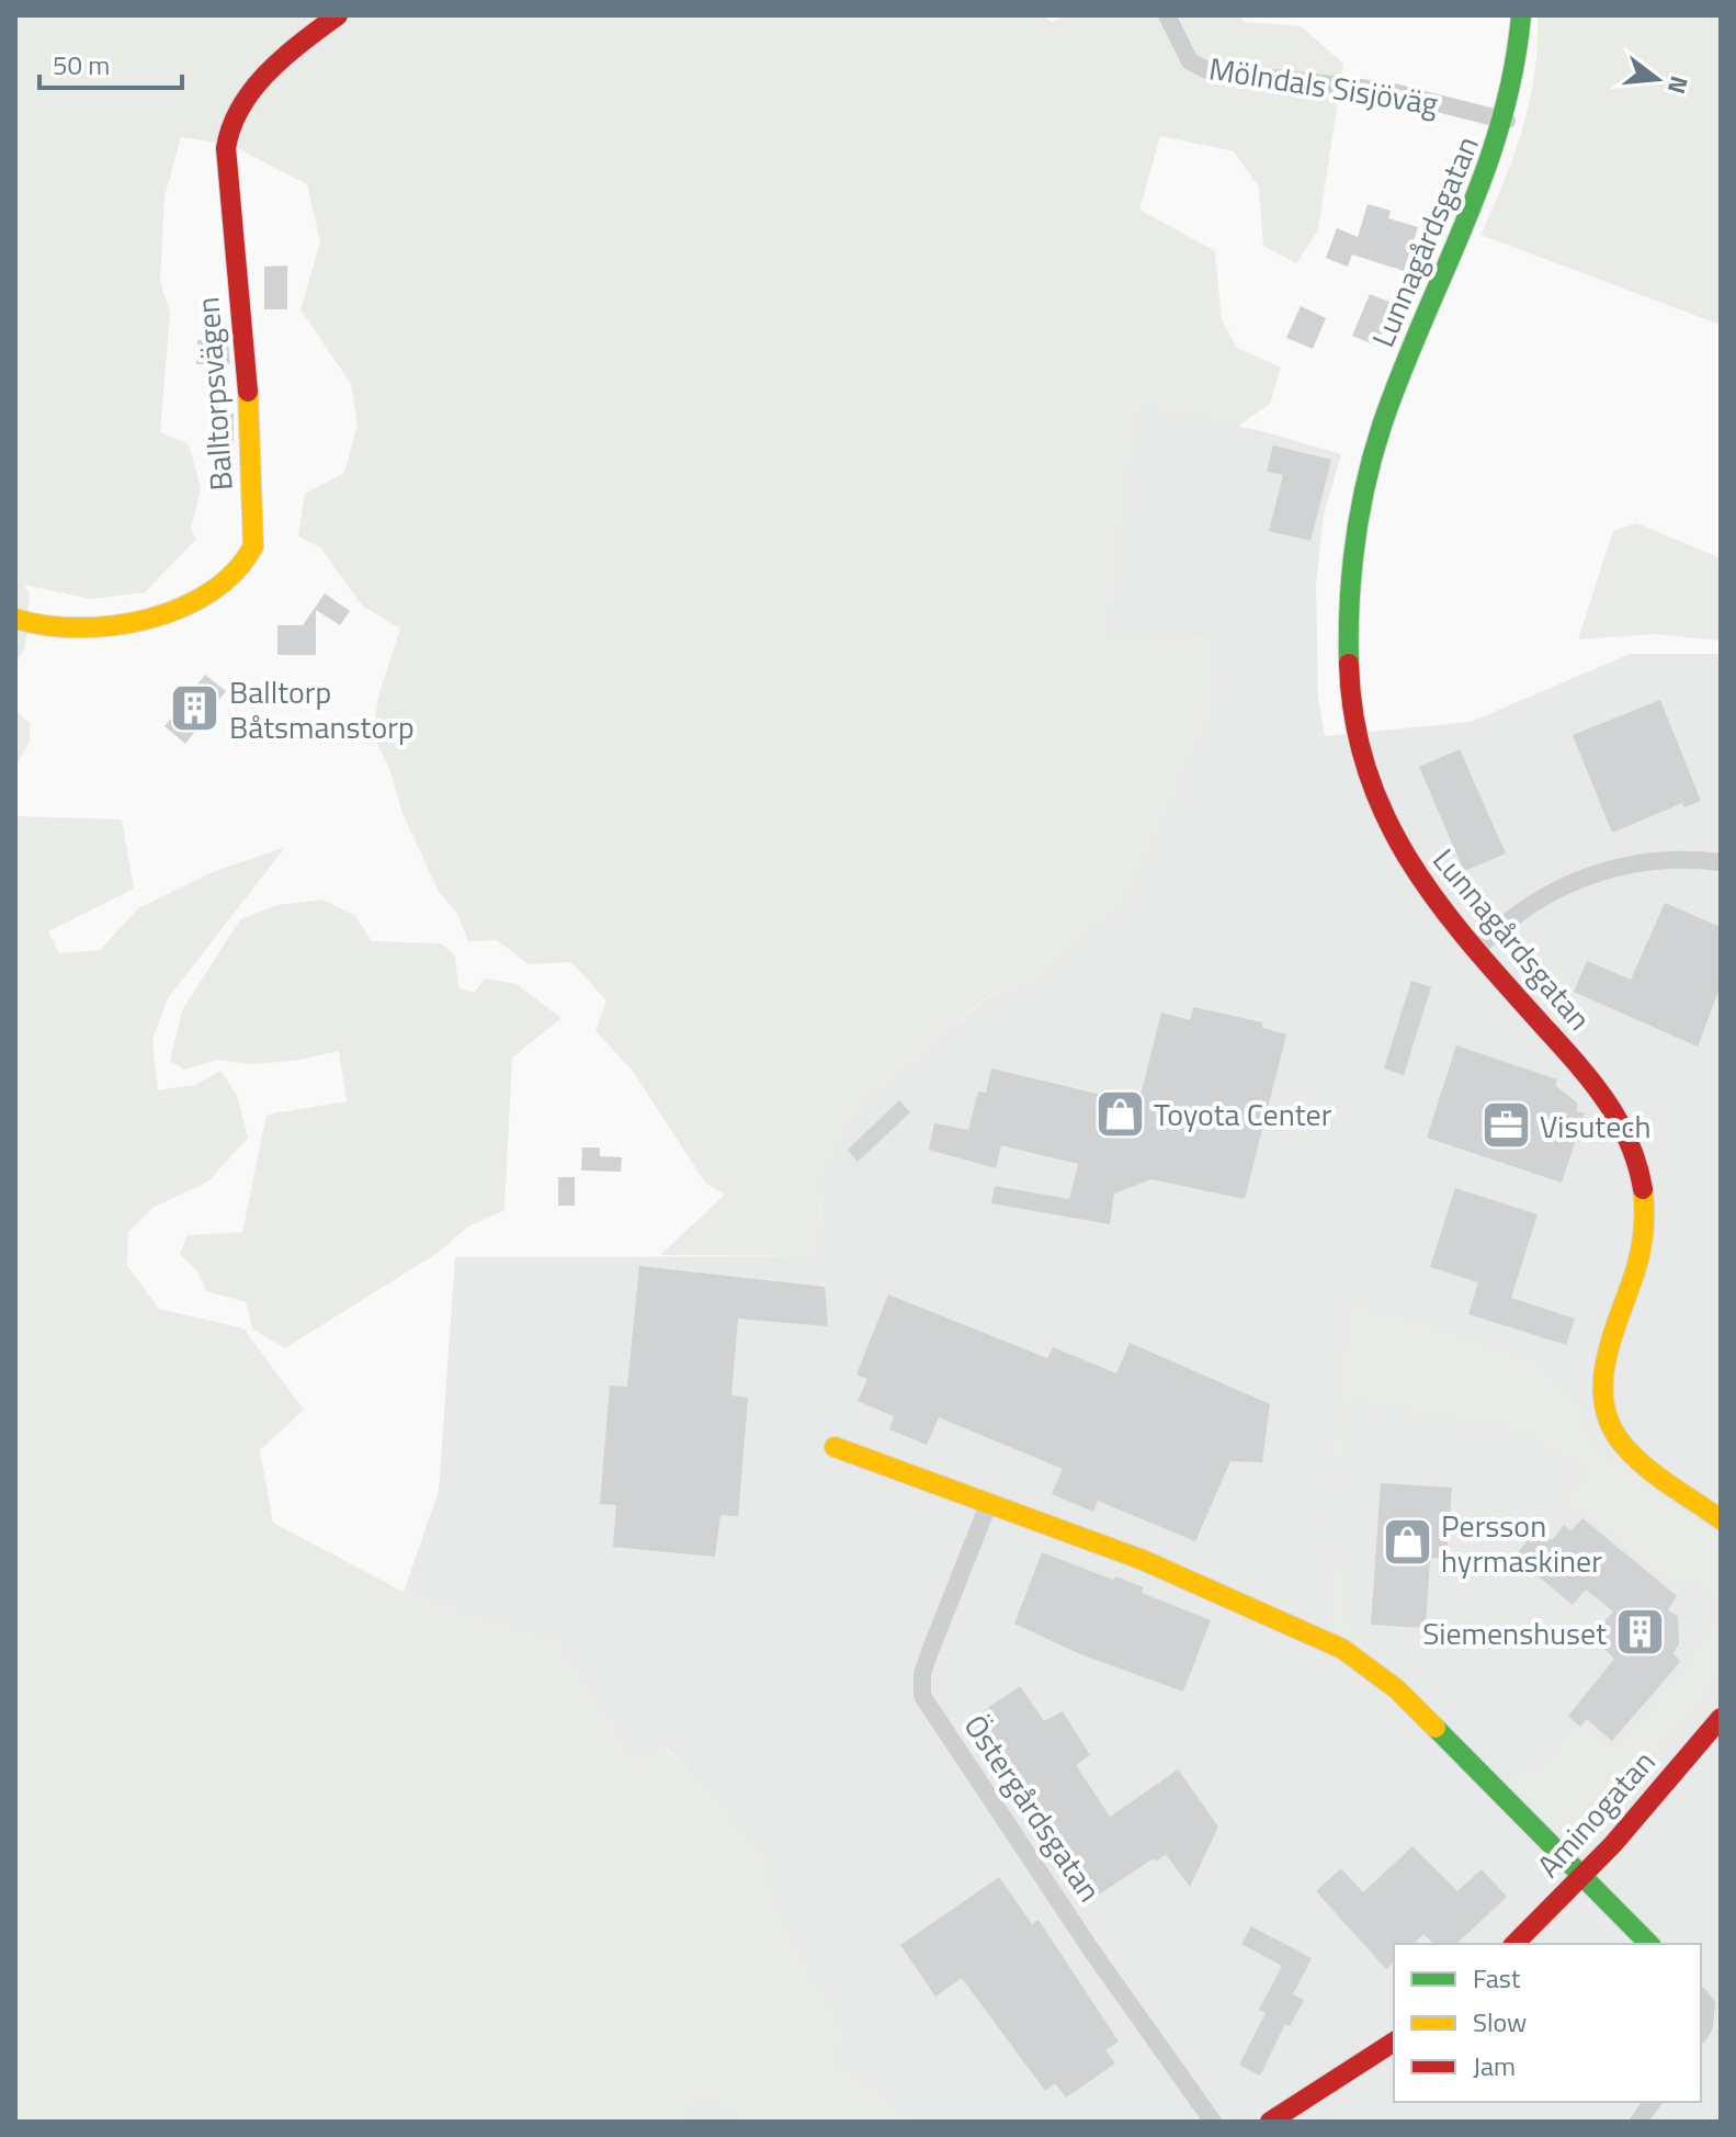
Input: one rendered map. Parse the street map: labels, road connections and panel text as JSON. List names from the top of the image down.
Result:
{
  "streets": {
    "street": [
      "Mölndals Sisjöväg",
      "Lunnagårdsgatan",
      "Balltorpsvägen",
      "Östergårdsgatan",
      "Aminogatan"
    ]
  },
  "crossings": [
    ["Mölndals Sisjöväg", "Lunnagårdsgatan"]
  ],
  "places": {
    "building": ["Balltorp Båtsmanstorp", "Siemenshuset"],
    "shop": ["Toyota Center", "Persson hyrmaskiner"],
    "office": ["Visutech"]
  },
  "legend": ["Fast", "Slow", "Jam"],
  "scale_bar": "50 m",
  "north": "right"
}
